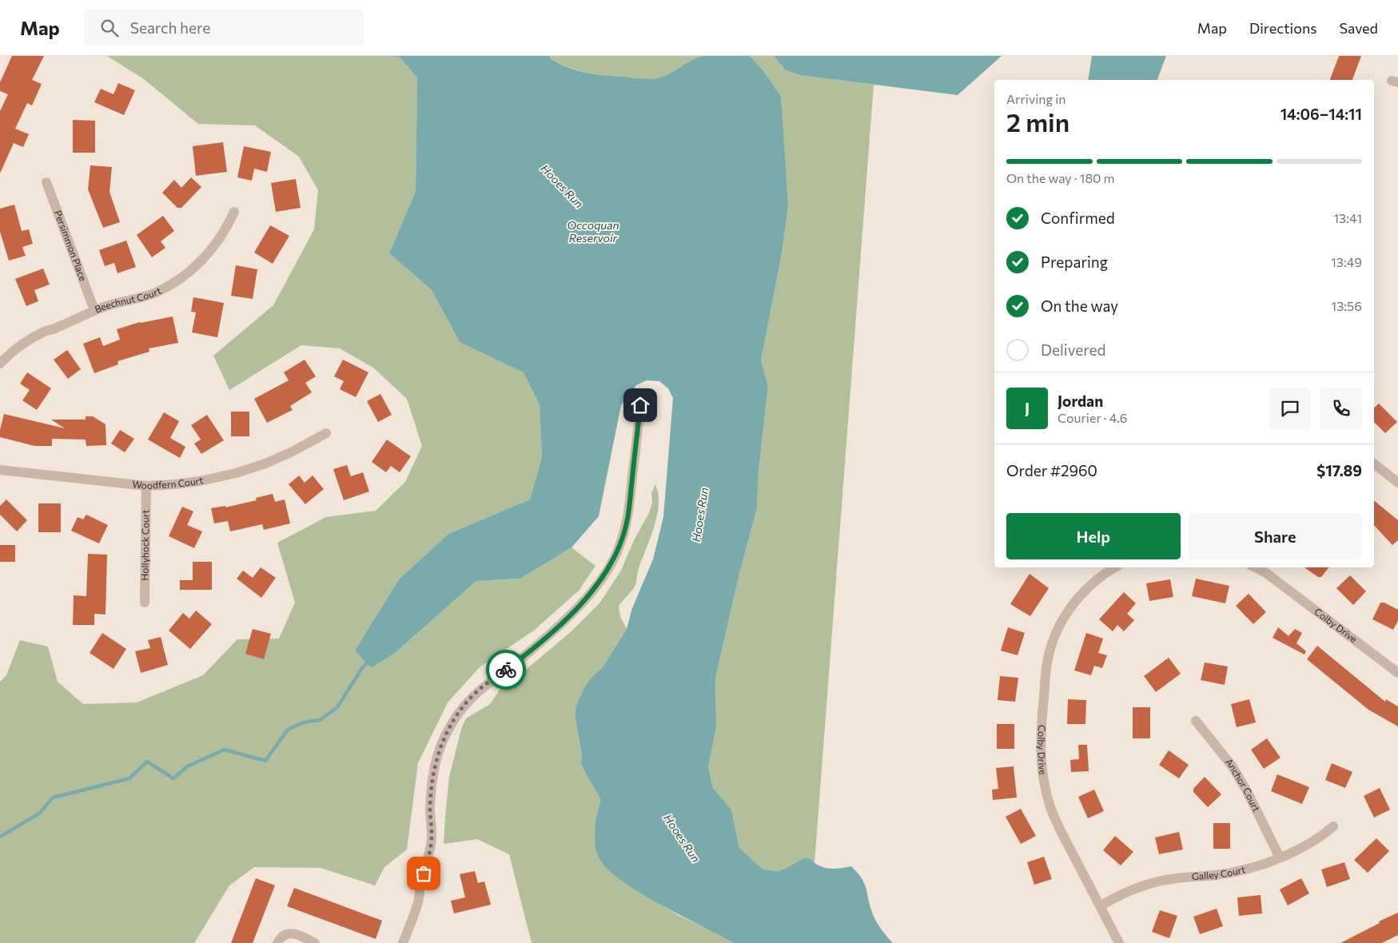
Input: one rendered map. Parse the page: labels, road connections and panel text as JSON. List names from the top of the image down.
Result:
{
  "streets": {
    "street": [
      "Persimmon Place",
      "Beechnut Court",
      "Woodfern Court",
      "Hollyhock Court",
      "Colby Drive",
      "Anchor Court",
      "Galley Court"
    ]
  },
  "crossings": [
    ["Persimmon Place", "Beechnut Court"],
    ["Woodfern Court", "Hollyhock Court"],
    ["Colby Drive", "Galley Court"],
    ["Anchor Court", "Galley Court"]
  ],
  "water": ["Hooes Run", "Occoquan Reservoir"],
  "page": {
    "header": "Map",
    "search": "Search here",
    "nav": ["Map", "Directions", "Saved"],
    "heading": ["2 min", "Arriving in", "14:06–14:11"],
    "panel": [
      "Jordan",
      "Courier · 4.6",
      "Order #2960",
      "$17.89"
    ],
    "bar": "On the way · 180 m",
    "list": [
      ["Confirmed", "13:41"],
      ["Preparing", "13:49"],
      ["On the way", "13:56"],
      "Delivered"
    ],
    "round": "J",
    "buttons": ["Help", "Share"]
  }
}
